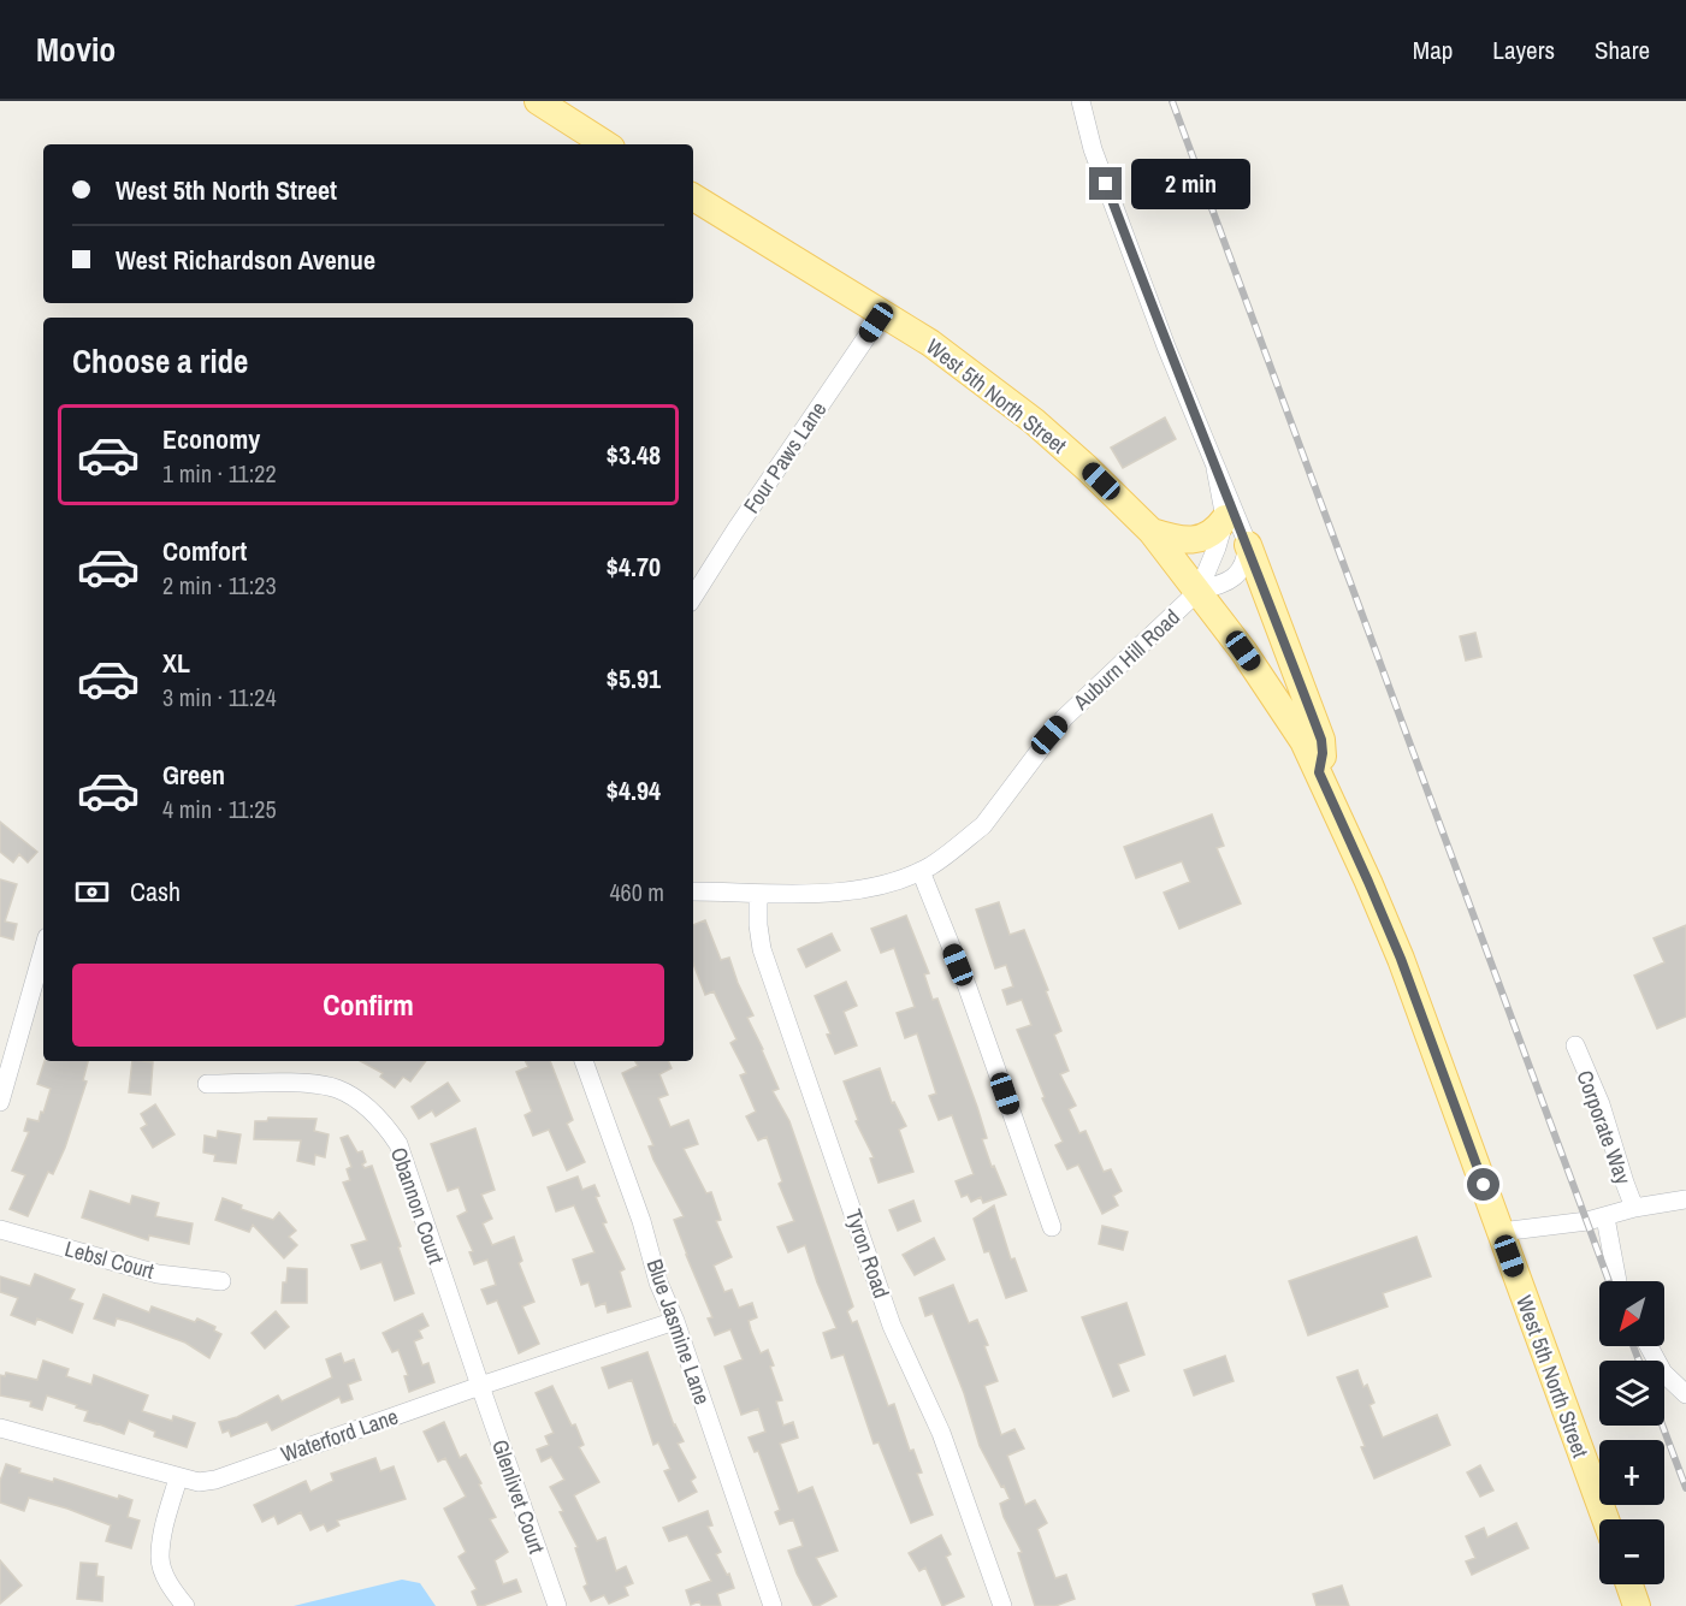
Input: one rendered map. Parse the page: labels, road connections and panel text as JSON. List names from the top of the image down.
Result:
{
  "streets": {
    "main road": ["West 5th North Street"],
    "street": [
      "Four Paws Lane",
      "Auburn Hill Road",
      "Corporate Way",
      "Obannon Court",
      "Tyron Road",
      "Lebsl Court",
      "Blue Jasmine Lane",
      "Waterford Lane",
      "Glenlivet Court"
    ]
  },
  "crossings": [
    ["West 5th North Street", "Four Paws Lane"],
    ["West 5th North Street", "Auburn Hill Road"],
    ["Auburn Hill Road", "Tyron Road"],
    ["Obannon Court", "Waterford Lane"],
    ["Obannon Court", "Glenlivet Court"],
    ["Blue Jasmine Lane", "Waterford Lane"],
    ["Waterford Lane", "Glenlivet Court"]
  ],
  "north": "bottom left",
  "page": {
    "header": "Movio",
    "nav": ["Map", "Layers", "Share"],
    "banner": ["West 5th North Street", "West Richardson Avenue"],
    "bubble": "2 min",
    "heading": "Choose a ride",
    "list": [
      {
        "name": "Economy",
        "note": "1 min · 11:22",
        "value": "$3.48"
      },
      {
        "name": "Comfort",
        "note": "2 min · 11:23",
        "value": "$4.70"
      },
      {
        "name": "XL",
        "note": "3 min · 11:24",
        "value": "$5.91"
      },
      {
        "name": "Green",
        "note": "4 min · 11:25",
        "value": "$4.94"
      }
    ],
    "pay": ["Cash", "460 m"],
    "buttons": "Confirm",
    "map_buttons": ["+", "−"]
  }
}
